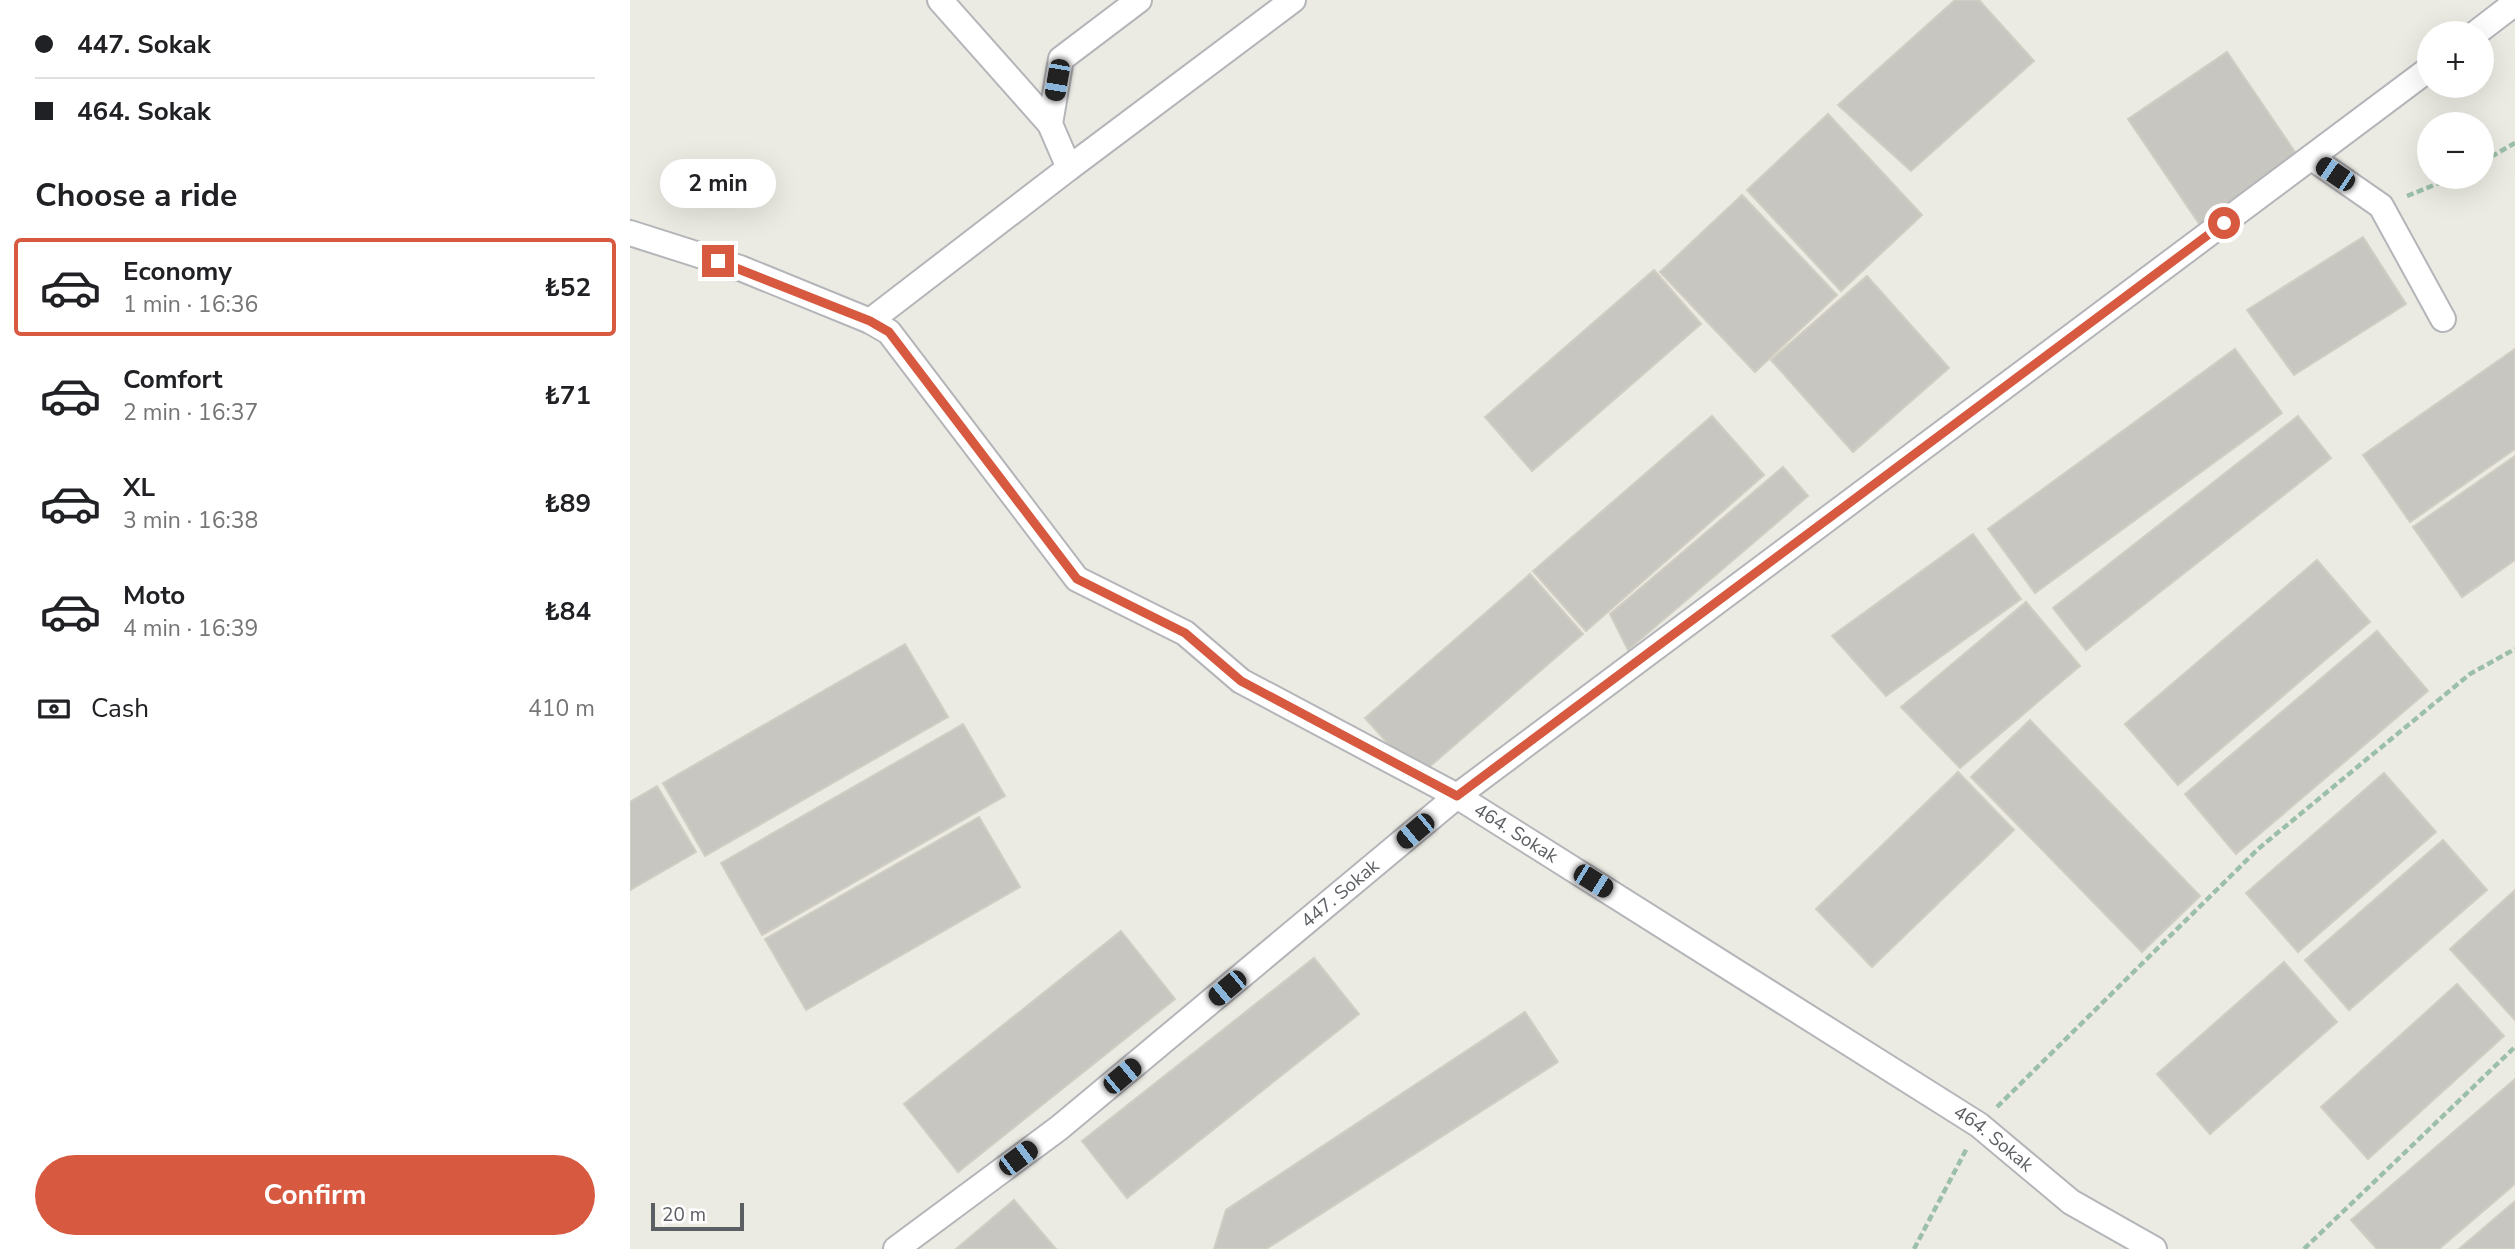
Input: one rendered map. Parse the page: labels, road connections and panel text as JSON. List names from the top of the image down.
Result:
{
  "streets": {
    "street": ["464. Sokak", "447. Sokak"]
  },
  "crossings": [
    ["464. Sokak", "447. Sokak"]
  ],
  "scale_bar": "20 m",
  "page": {
    "banner": ["447. Sokak", "464. Sokak"],
    "map_buttons": ["+", "−"],
    "heading": "Choose a ride",
    "bubble": "2 min",
    "list": [
      {
        "name": "Economy",
        "note": "1 min · 16:36",
        "value": "₺52"
      },
      {
        "name": "Comfort",
        "note": "2 min · 16:37",
        "value": "₺71"
      },
      {
        "name": "XL",
        "note": "3 min · 16:38",
        "value": "₺89"
      },
      {
        "name": "Moto",
        "note": "4 min · 16:39",
        "value": "₺84"
      }
    ],
    "pay": ["Cash", "410 m"],
    "buttons": "Confirm",
    "scale": "20 m"
  }
}
